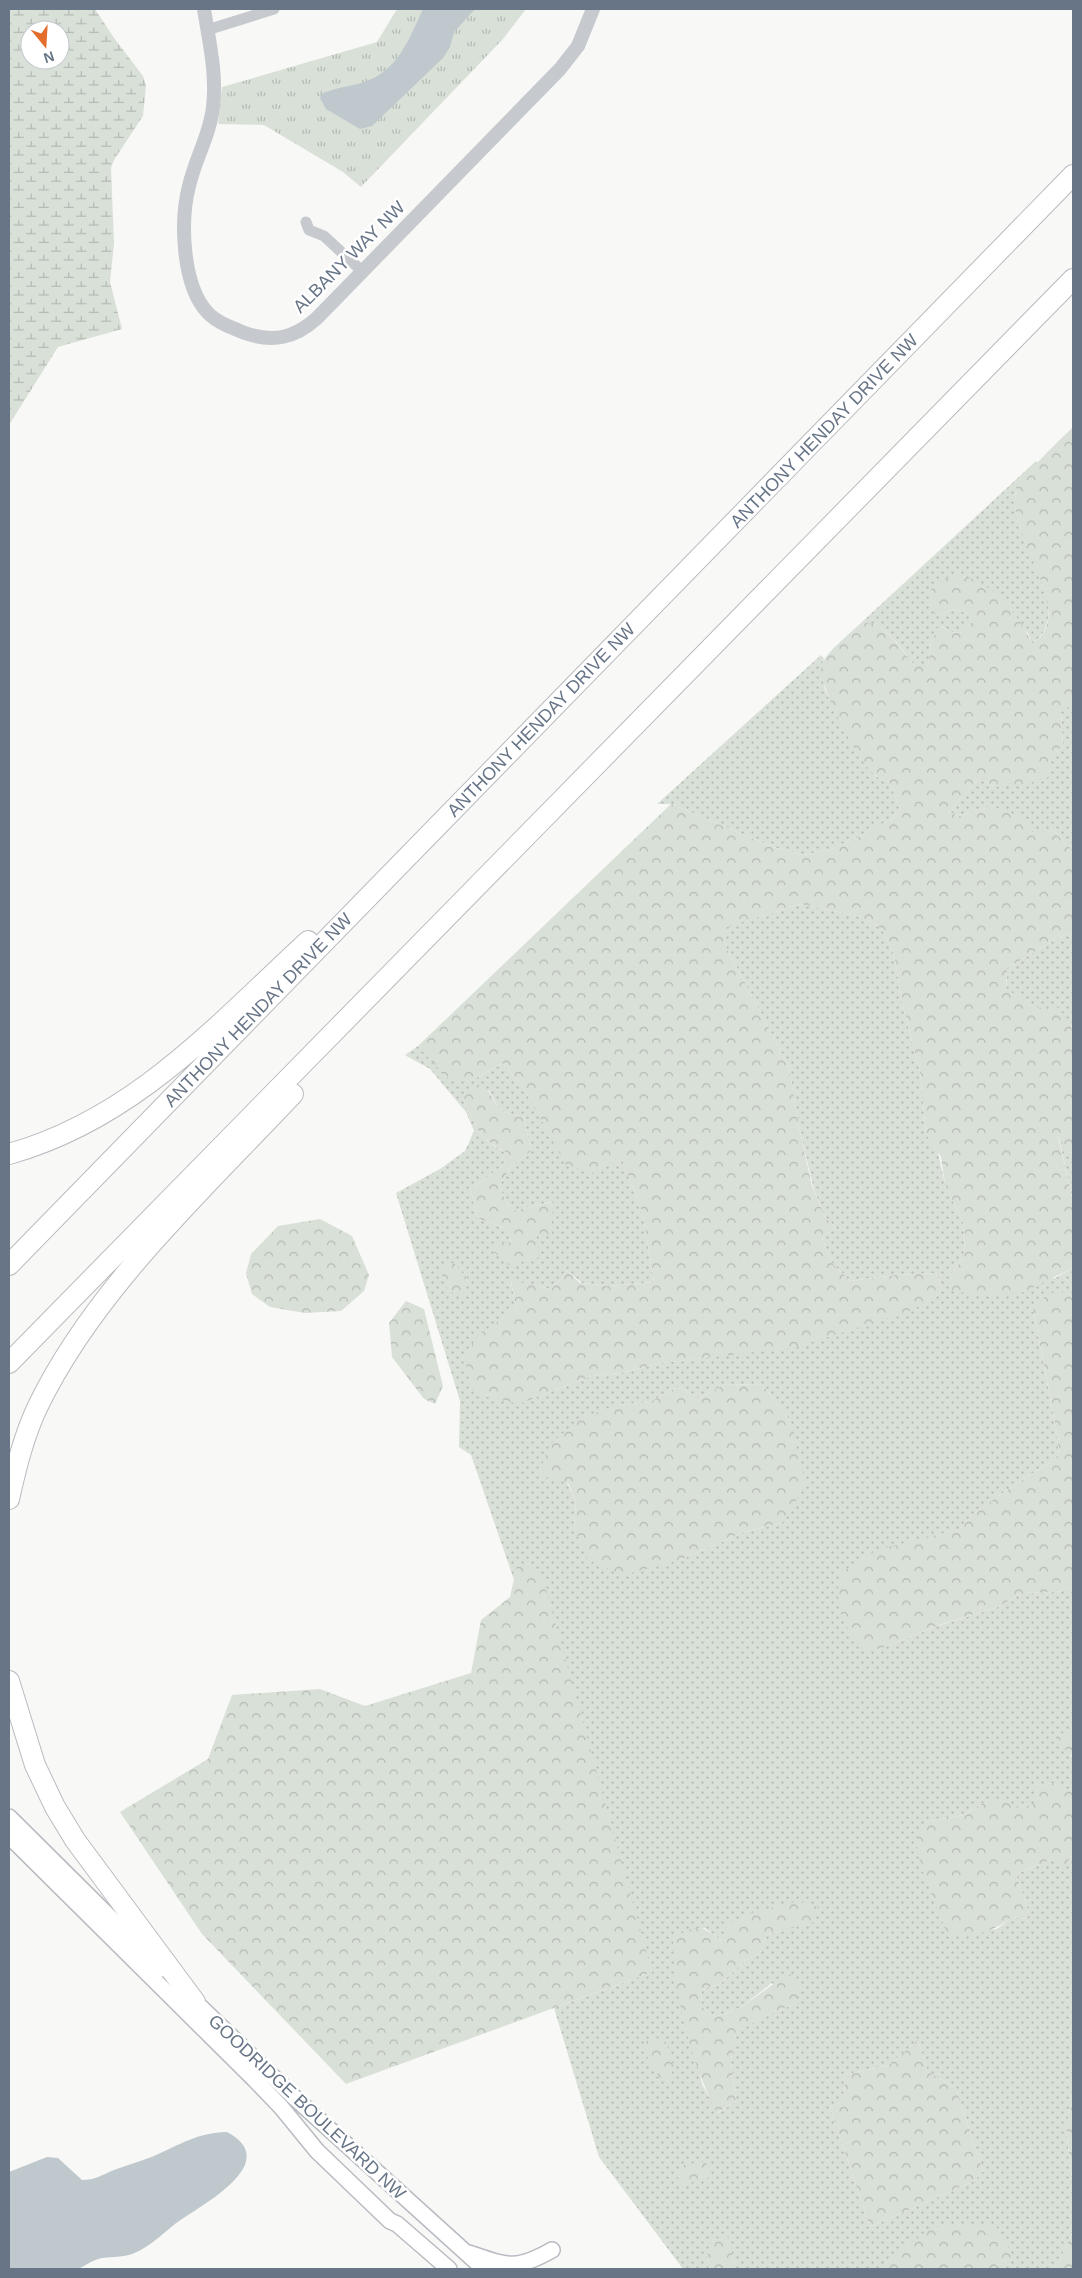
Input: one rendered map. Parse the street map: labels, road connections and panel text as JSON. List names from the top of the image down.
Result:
{
  "streets": {
    "highway": ["ANTHONY HENDAY DRIVE NW"],
    "main road": ["GOODRIDGE BOULEVARD NW"],
    "street": ["ALBANY WAY NW"]
  },
  "north": "bottom"
}
